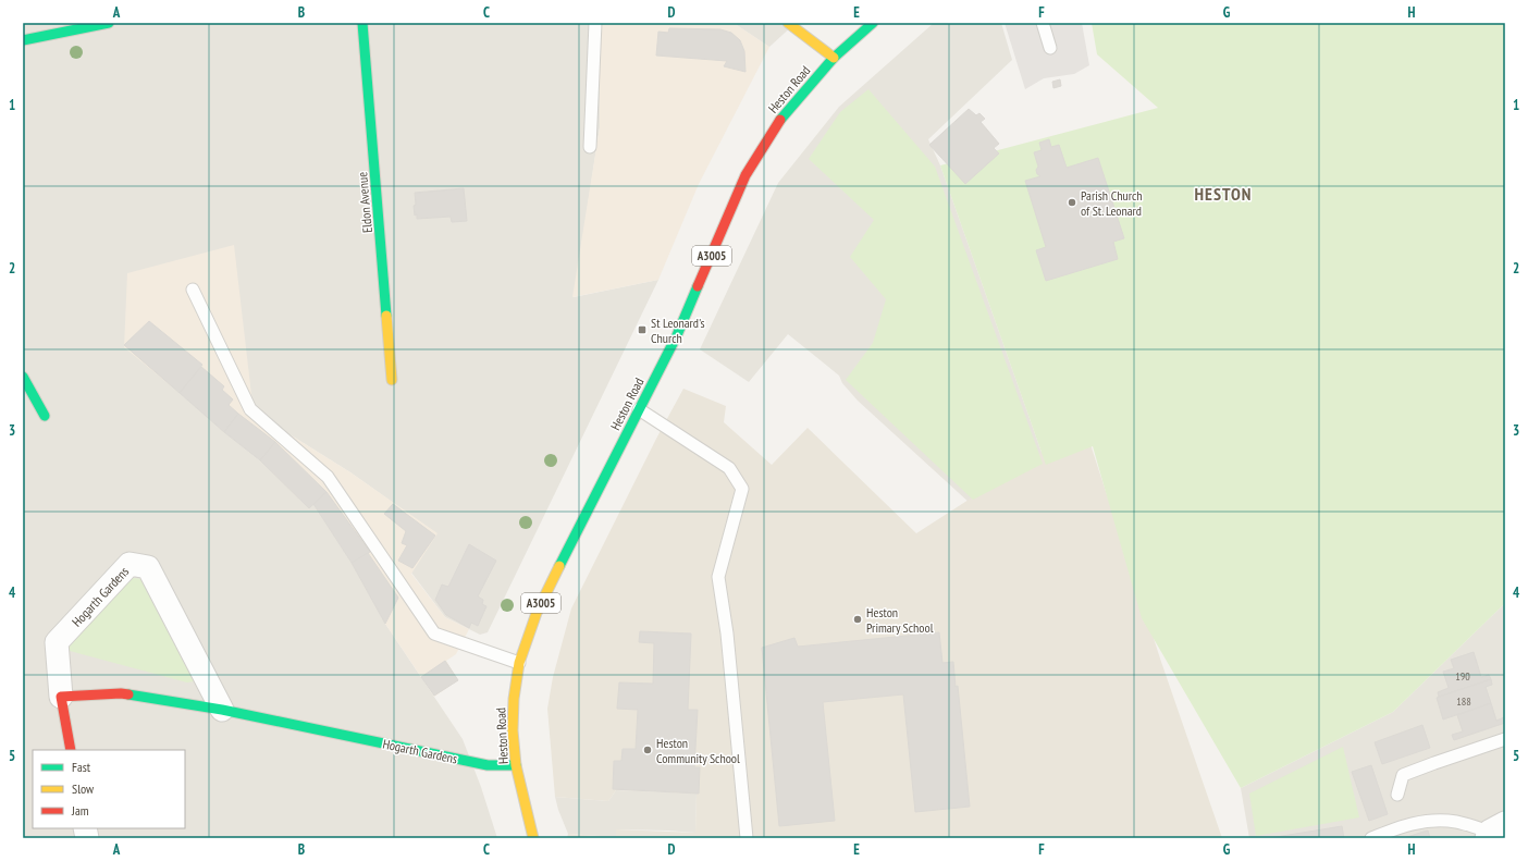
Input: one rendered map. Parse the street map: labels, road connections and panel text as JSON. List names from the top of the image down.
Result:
{
  "streets": {
    "main road": [
      "Heston Road",
      "Eldon Avenue",
      "A3005",
      "Hogarth Gardens"
    ]
  },
  "crossings": [
    ["Heston Road", "Hogarth Gardens"]
  ],
  "districts": ["HESTON"],
  "places": {
    "other": ["Parish Church of St. Leonard", "Heston Primary School", "Heston Community School"],
    "transit": ["St Leonard's Church"]
  },
  "house_numbers": ["190", "188"],
  "legend": ["Fast", "Slow", "Jam"],
  "grid": {
    "columns": [
      "A",
      "B",
      "C",
      "D",
      "E",
      "F",
      "G",
      "H"
    ],
    "rows": [
      "1",
      "2",
      "3",
      "4",
      "5"
    ]
  }
}
